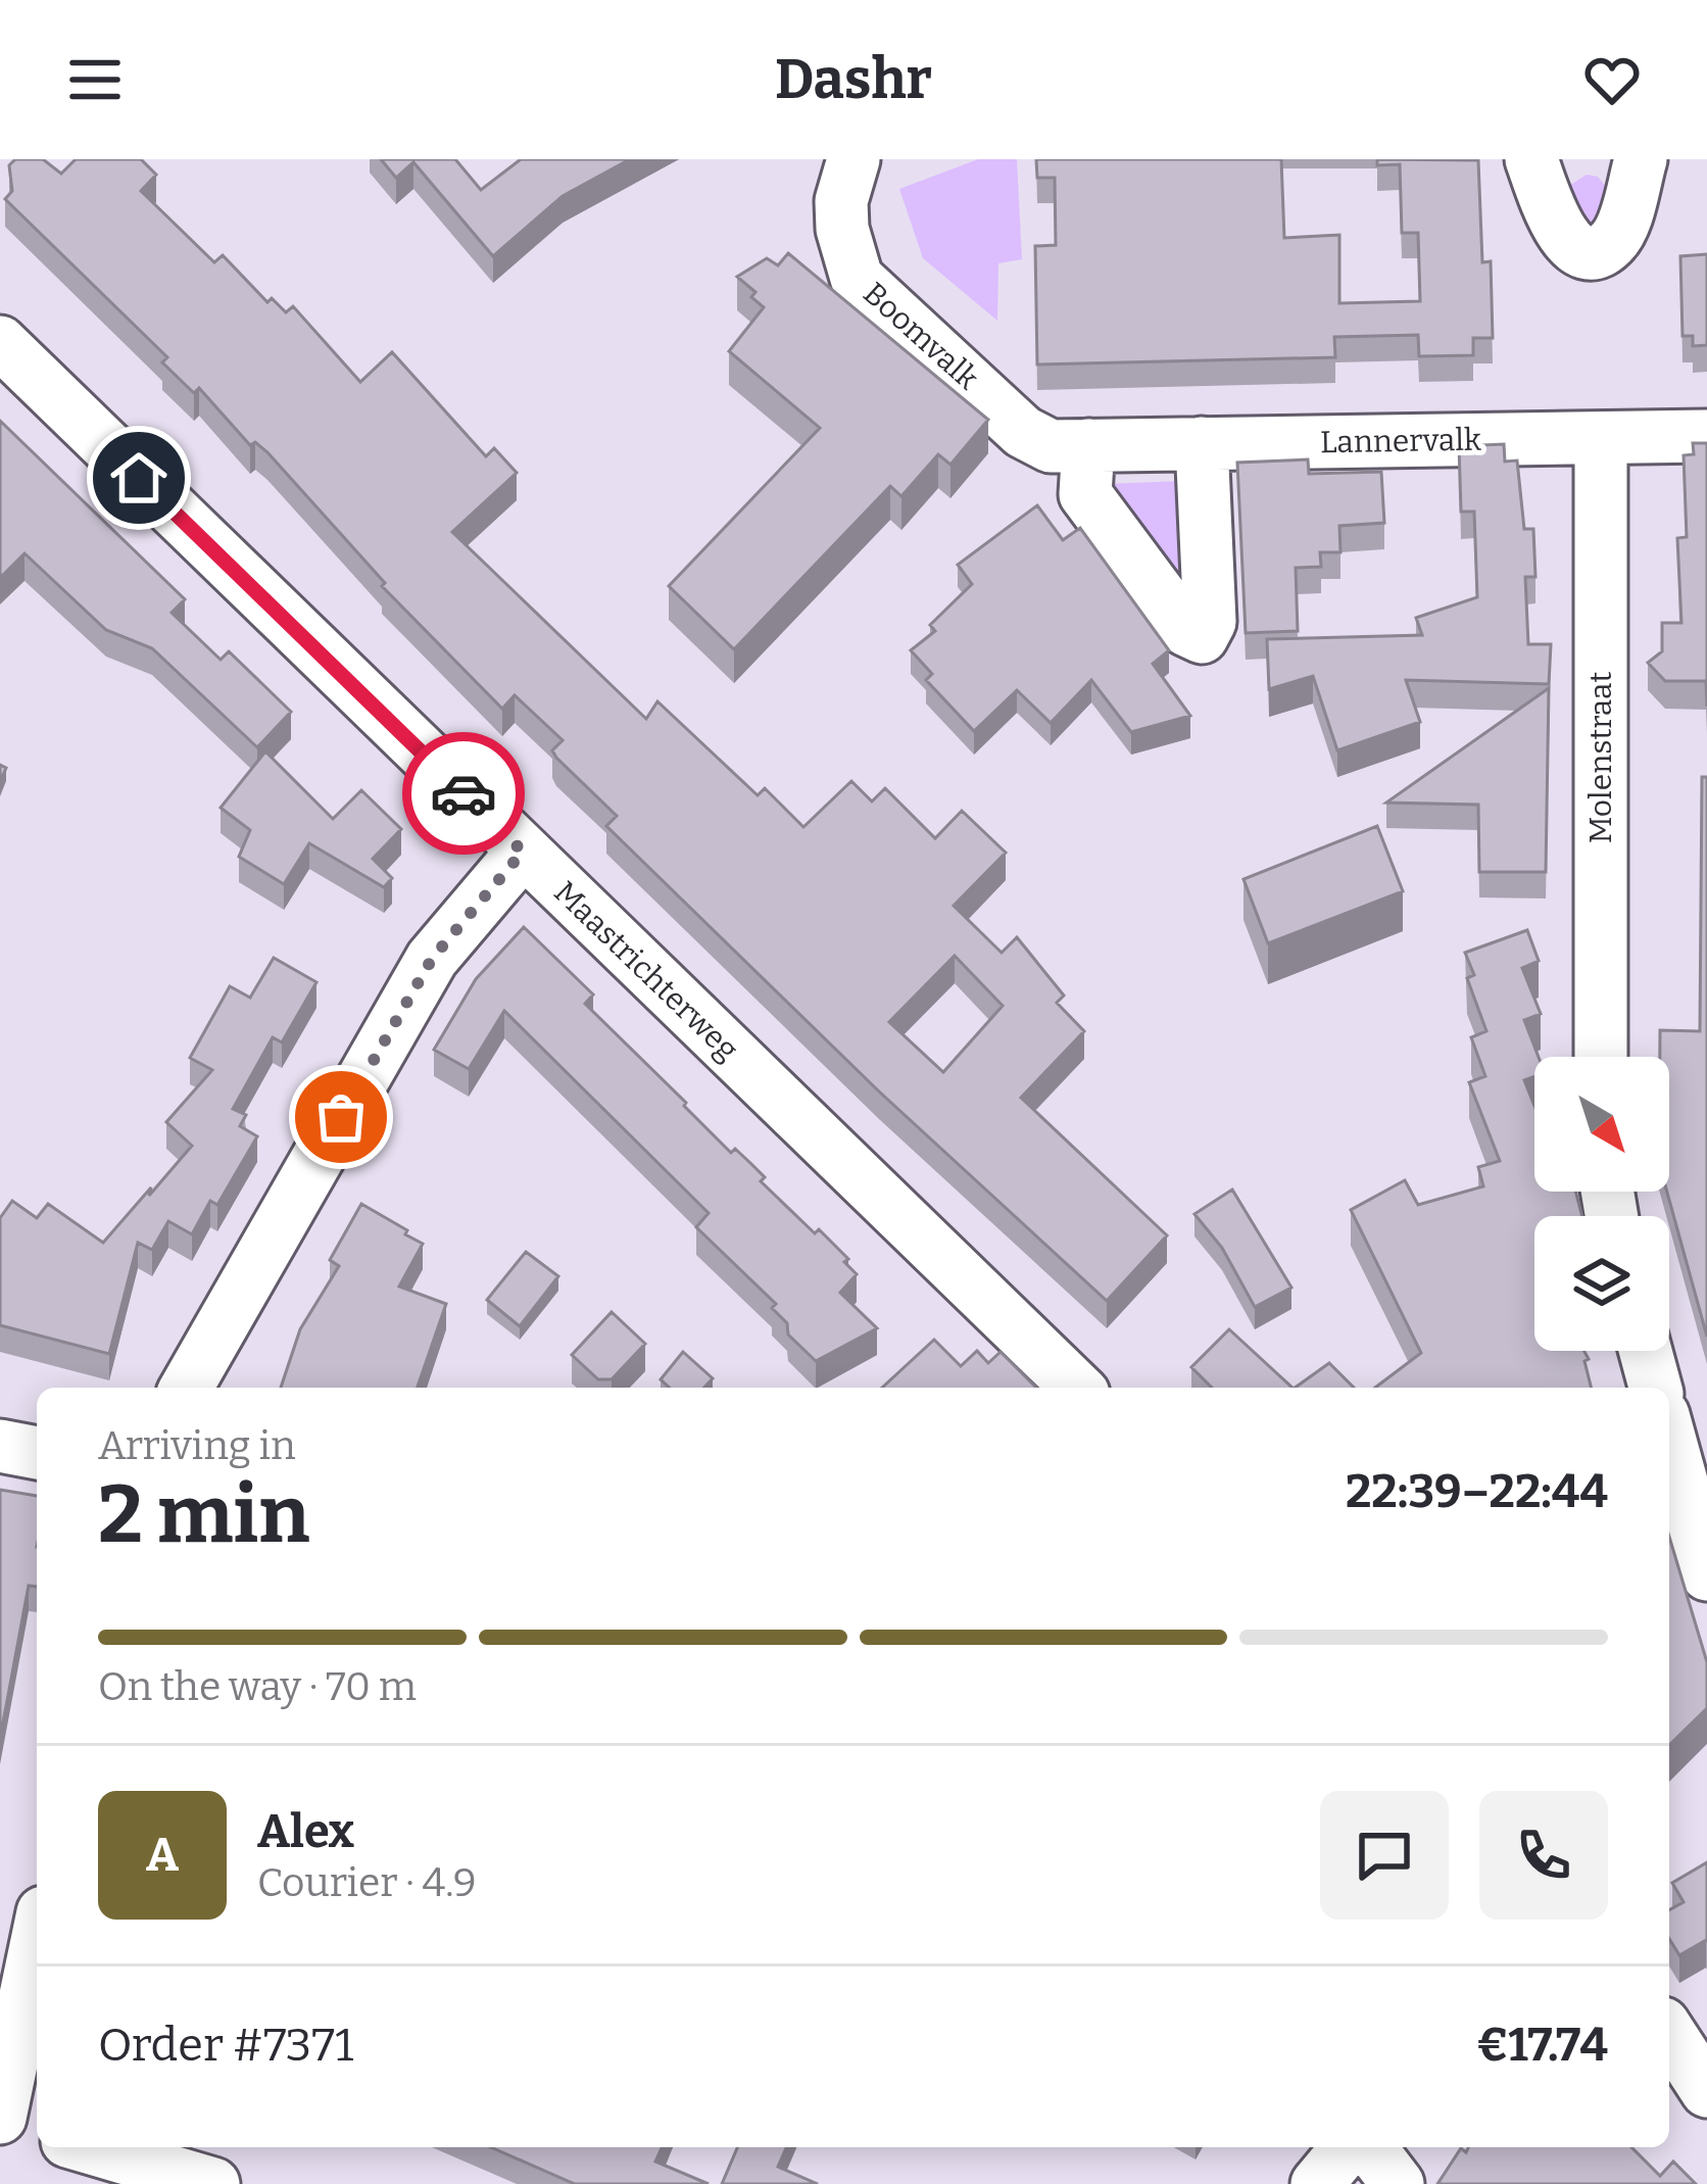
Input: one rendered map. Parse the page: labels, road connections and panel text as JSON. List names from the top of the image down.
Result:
{
  "streets": {
    "street": [
      "Boomvalk",
      "Lannervalk",
      "Molenstraat",
      "Maastrichterweg"
    ]
  },
  "crossings": [
    ["Boomvalk", "Lannervalk"],
    ["Lannervalk", "Molenstraat"]
  ],
  "north": "bottom right",
  "page": {
    "header": "Dashr",
    "heading": ["2 min", "Arriving in", "22:39–22:44"],
    "panel": [
      "Alex",
      "Courier · 4.9",
      "Order #7371",
      "€17.74"
    ],
    "bar": "On the way · 70 m",
    "round": "A"
  }
}
